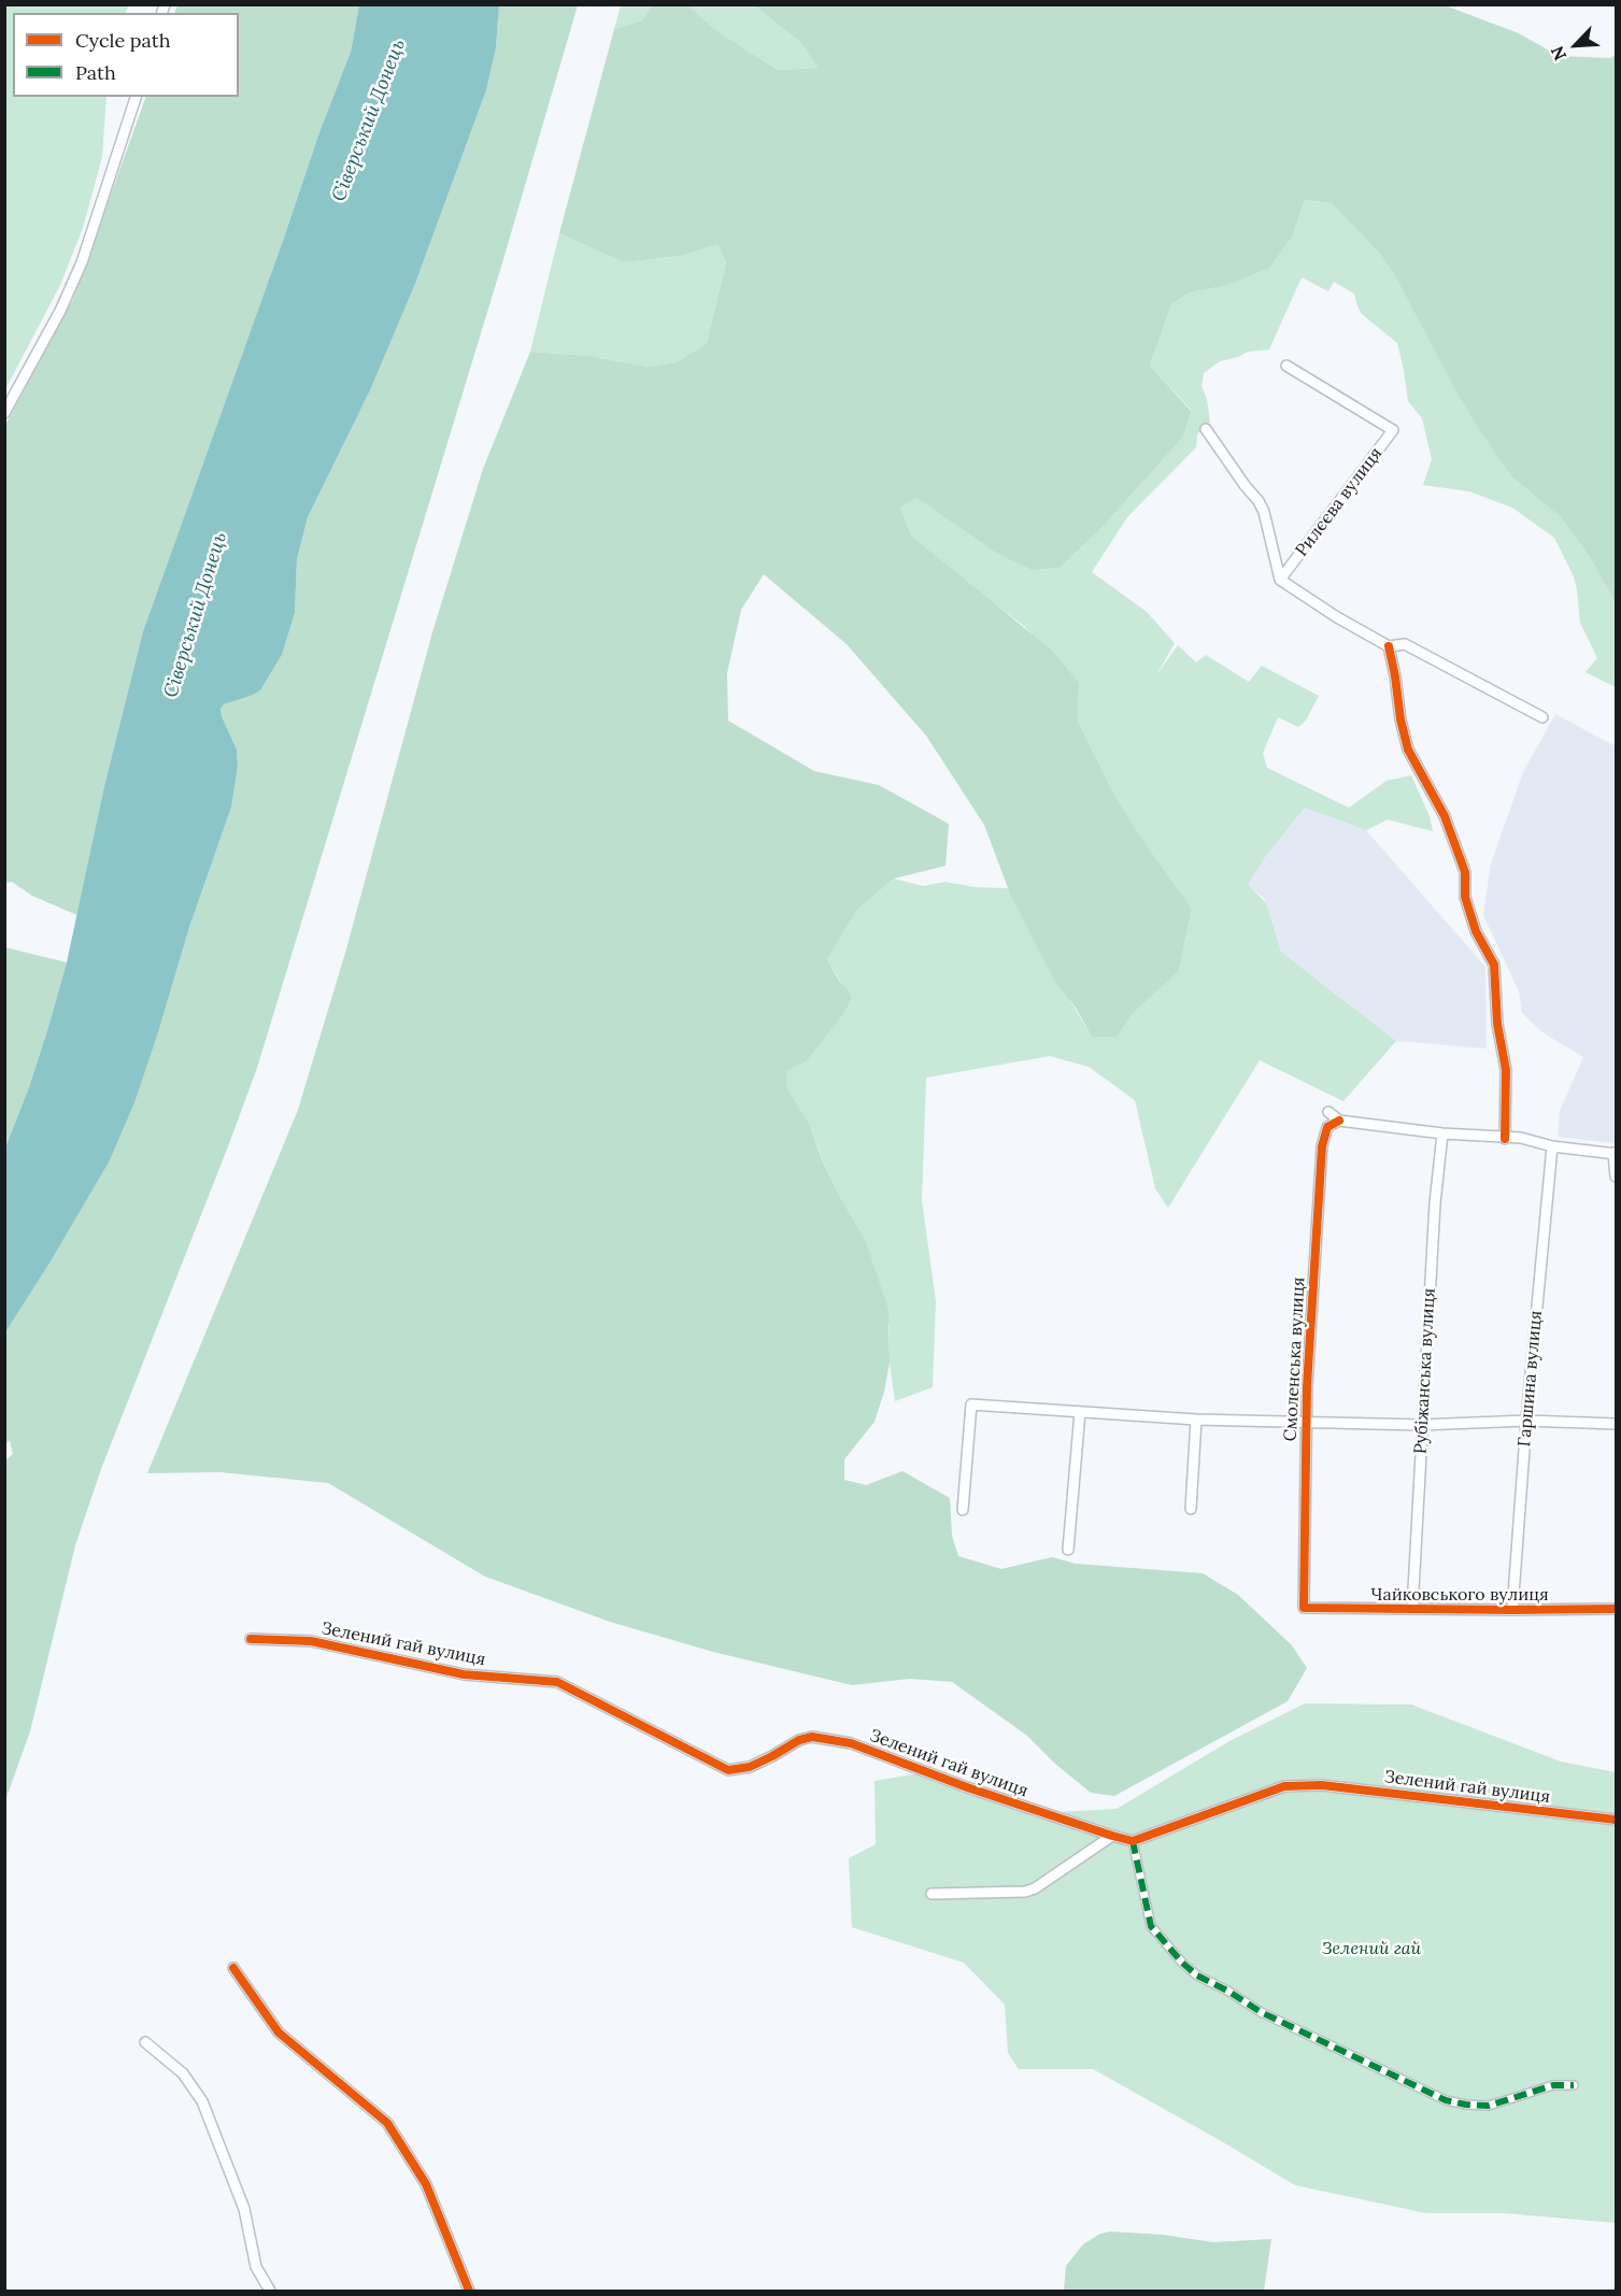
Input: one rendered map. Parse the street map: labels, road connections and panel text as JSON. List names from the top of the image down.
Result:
{
  "streets": {
    "street": [
      "Рилєєва вулиця",
      "Смоленська вулиця",
      "Рубіжанська вулиця",
      "Гаршина вулиця",
      "Чайковського вулиця",
      "Зелений гай вулиця"
    ]
  },
  "crossings": [
    ["Смоленська вулиця", "Чайковського вулиця"],
    ["Рубіжанська вулиця", "Чайковського вулиця"],
    ["Гаршина вулиця", "Чайковського вулиця"]
  ],
  "water": ["Сіверський Донець"],
  "parks": ["Зелений гай"],
  "legend": ["Cycle path", "Path"],
  "north": "bottom left"
}
